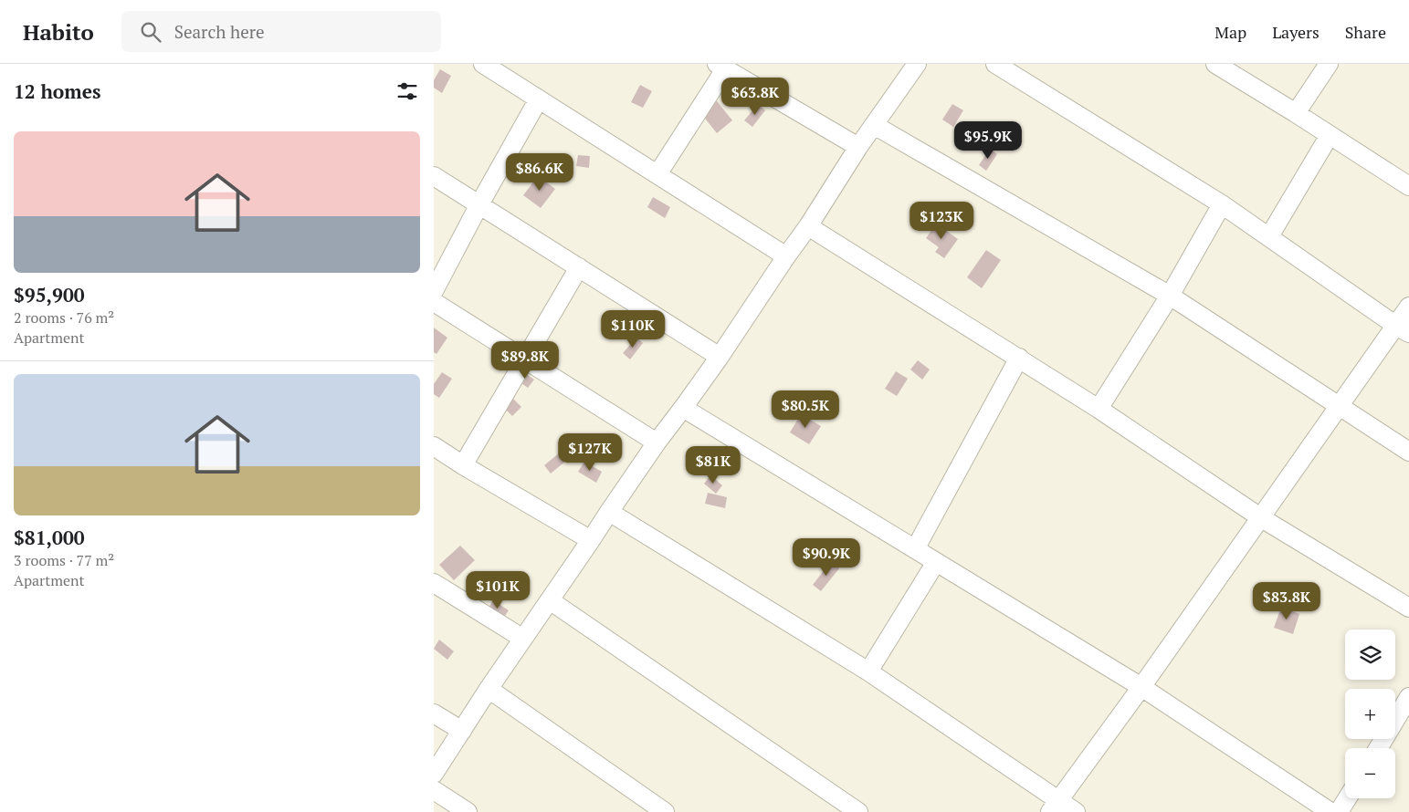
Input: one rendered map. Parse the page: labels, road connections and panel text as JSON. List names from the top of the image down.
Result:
{
  "page": {
    "header": "Habito",
    "search": "Search here",
    "nav": ["Map", "Layers", "Share"],
    "heading": "12 homes",
    "price": [
      "$63.8K",
      "$95.9K",
      "$86.6K",
      "$123K",
      "$110K",
      "$89.8K",
      "$80.5K",
      "$127K",
      "$81K",
      "$90.9K",
      "$101K",
      "$83.8K"
    ],
    "list": [
      {
        "name": "$95,900",
        "note": "2 rooms · 76 m² · Apartment"
      },
      {
        "name": "$81,000",
        "note": "3 rooms · 77 m² · Apartment"
      }
    ],
    "map_buttons": ["+", "−"]
  }
}
